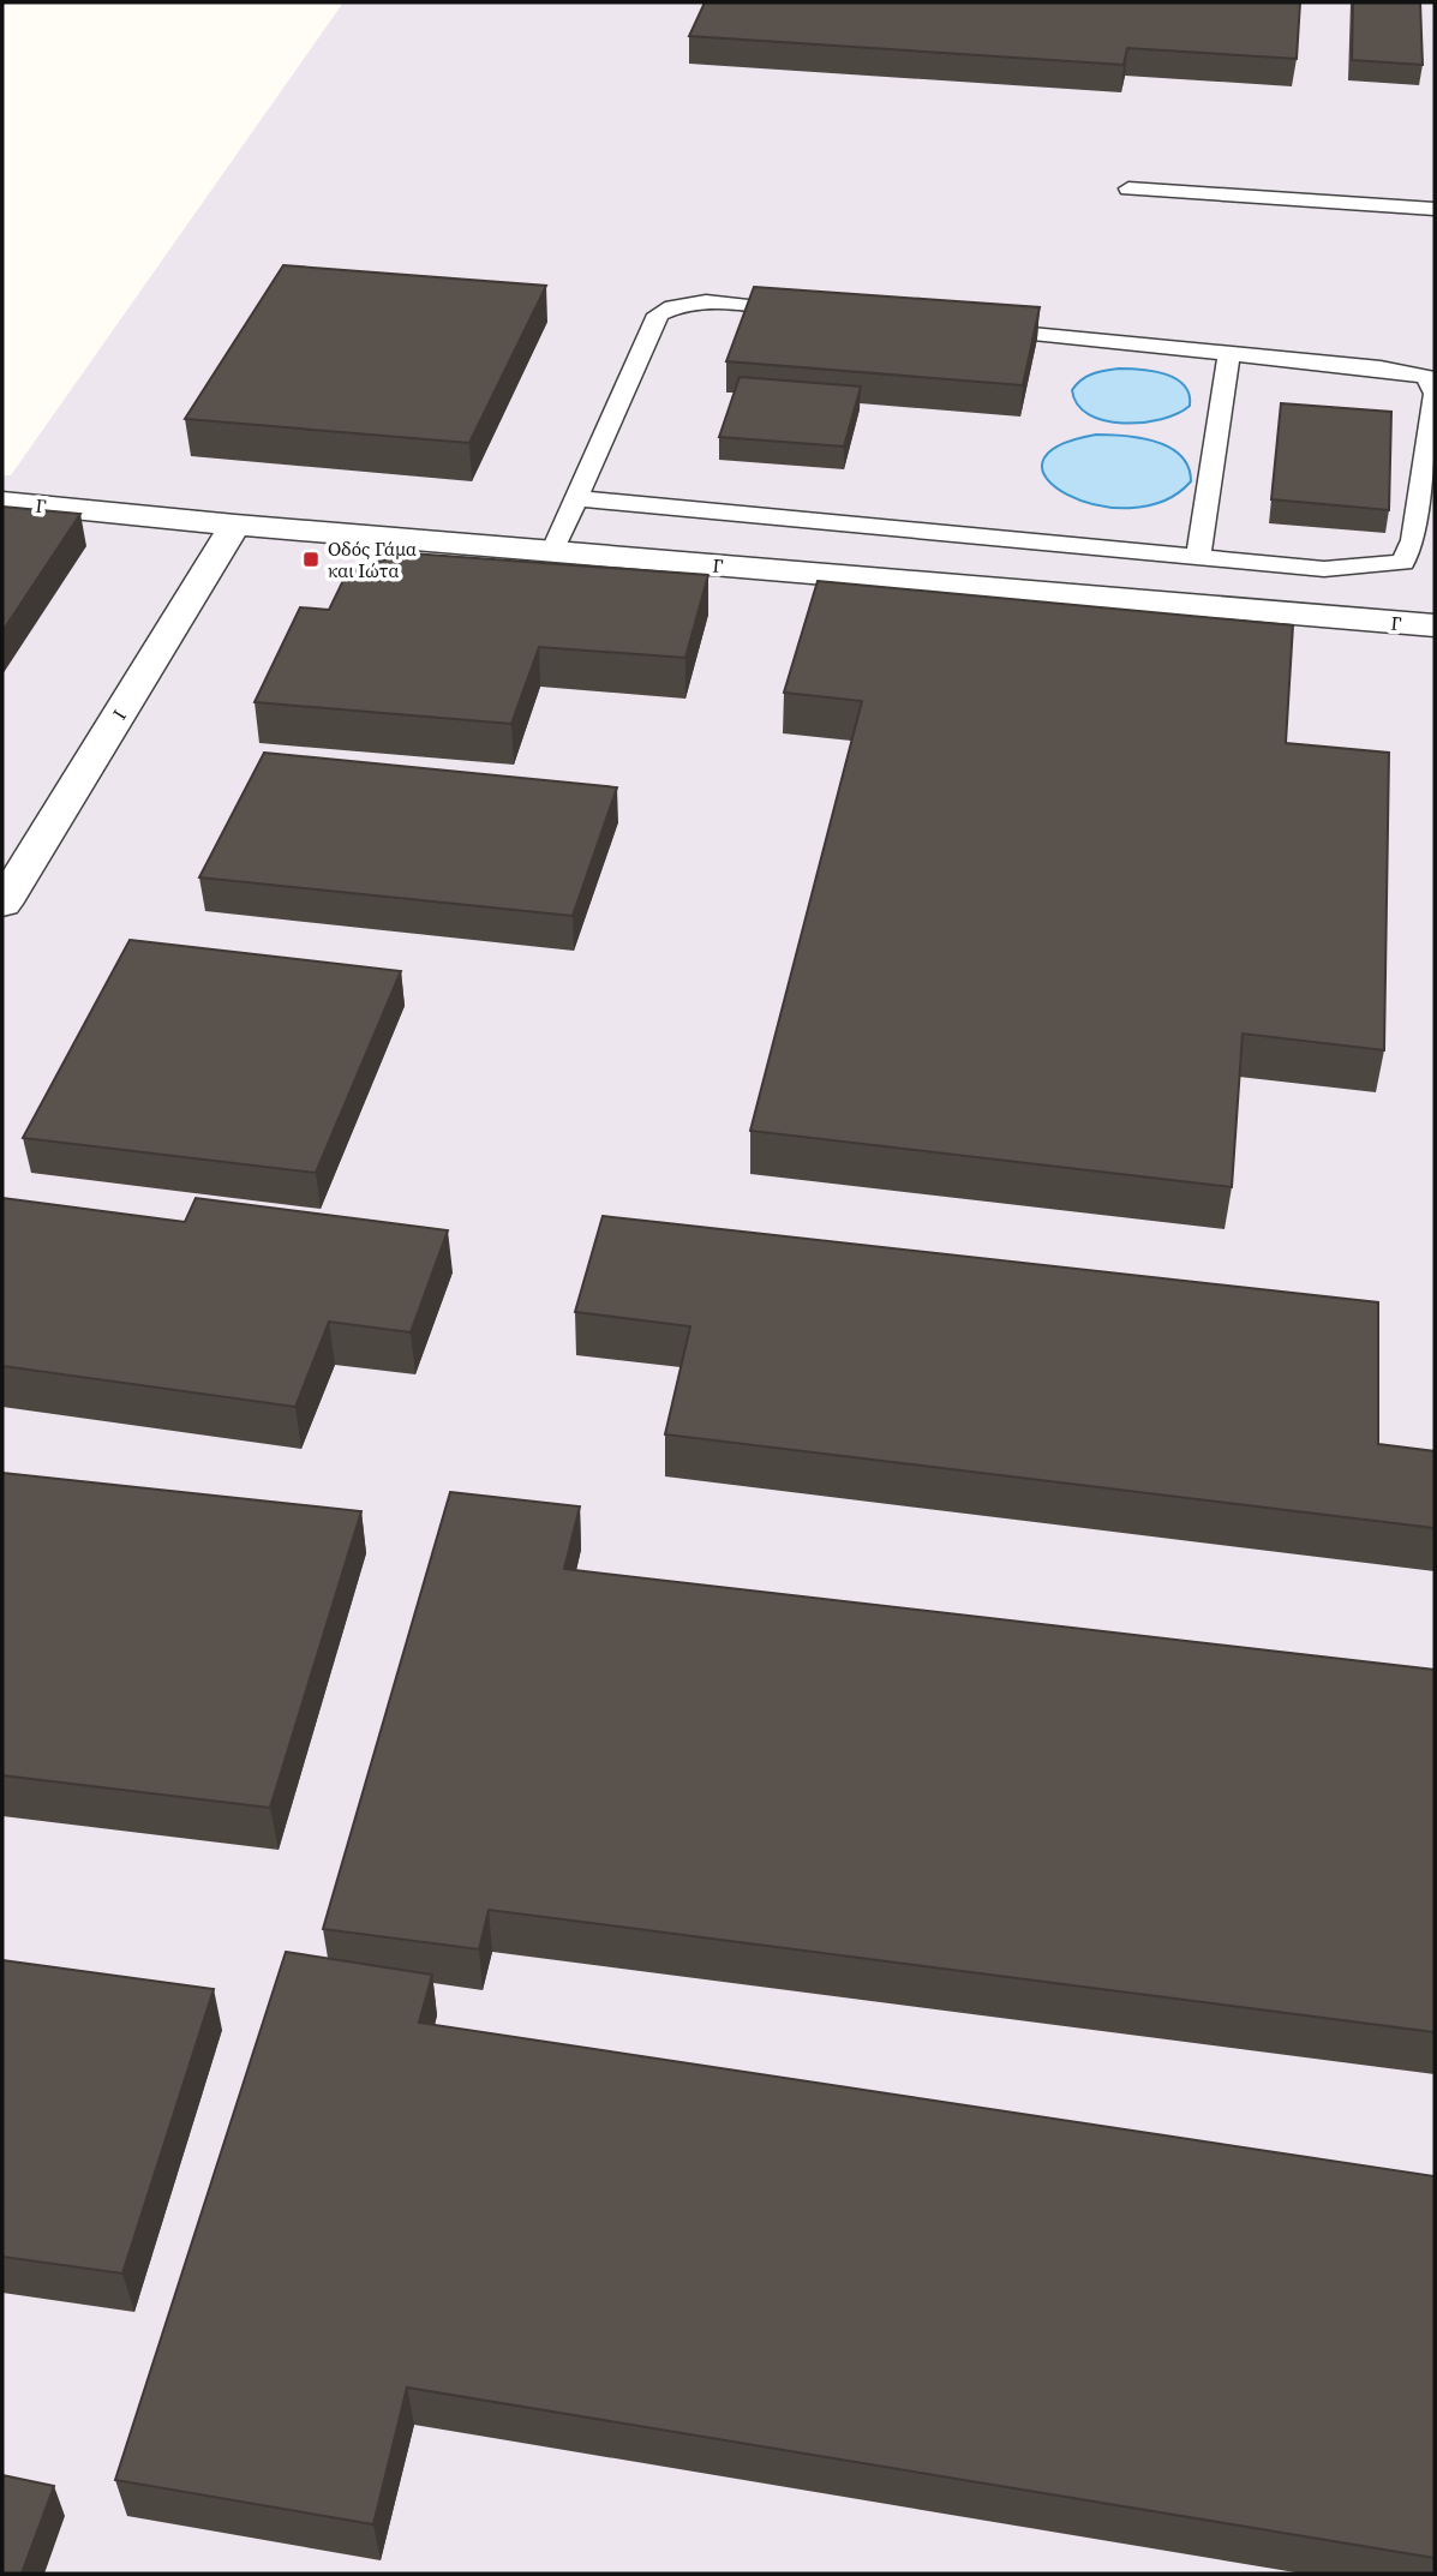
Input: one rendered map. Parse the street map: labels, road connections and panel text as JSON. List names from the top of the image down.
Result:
{
  "streets": {
    "street": ["Γ", "Ι"]
  },
  "crossings": [
    ["Γ", "Ι"]
  ],
  "places": {
    "transit": ["Οδός Γάμα και Ιώτα"]
  }
}
